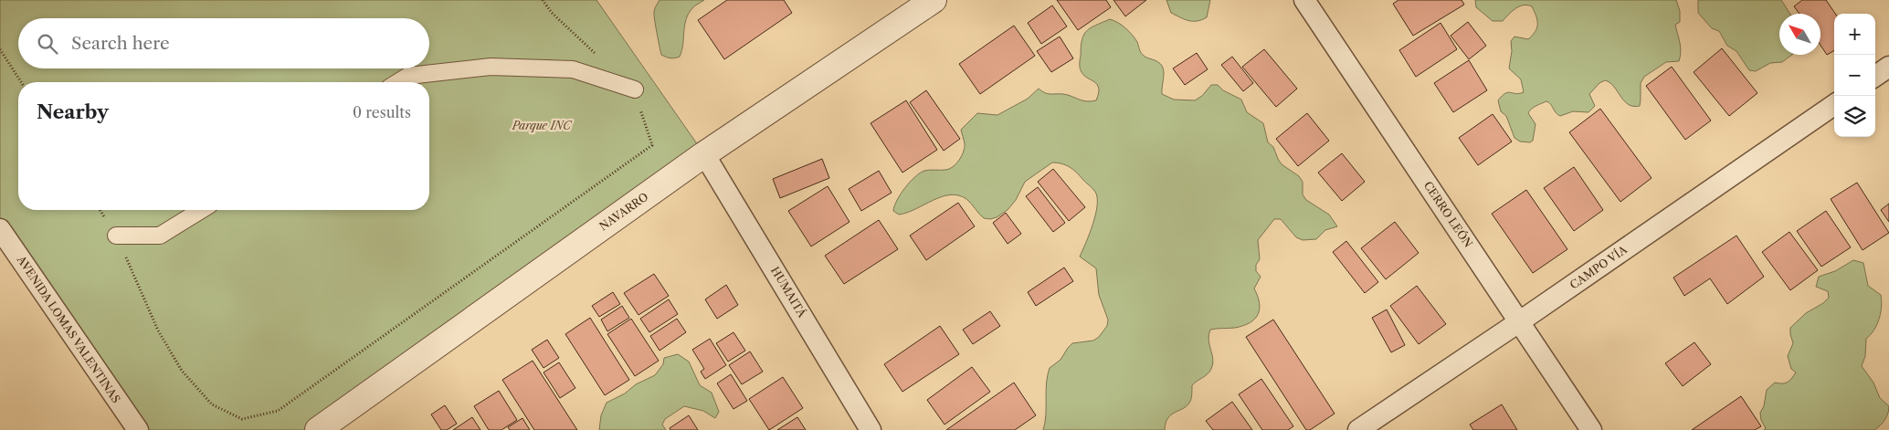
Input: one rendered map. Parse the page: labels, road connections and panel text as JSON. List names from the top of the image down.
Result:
{
  "streets": {
    "street": [
      "NAVARRO",
      "CERRO LEÓN",
      "CAMPO VÍA",
      "HUMAITÁ",
      "AVENIDA LOMAS VALENTINAS"
    ]
  },
  "crossings": [
    ["NAVARRO", "HUMAITÁ"],
    ["CERRO LEÓN", "CAMPO VÍA"]
  ],
  "parks": ["Parque INC"],
  "north": "top left",
  "page": {
    "map_buttons": ["+", "−"],
    "search": "Search here",
    "heading": ["Nearby", "0 results"]
  }
}
